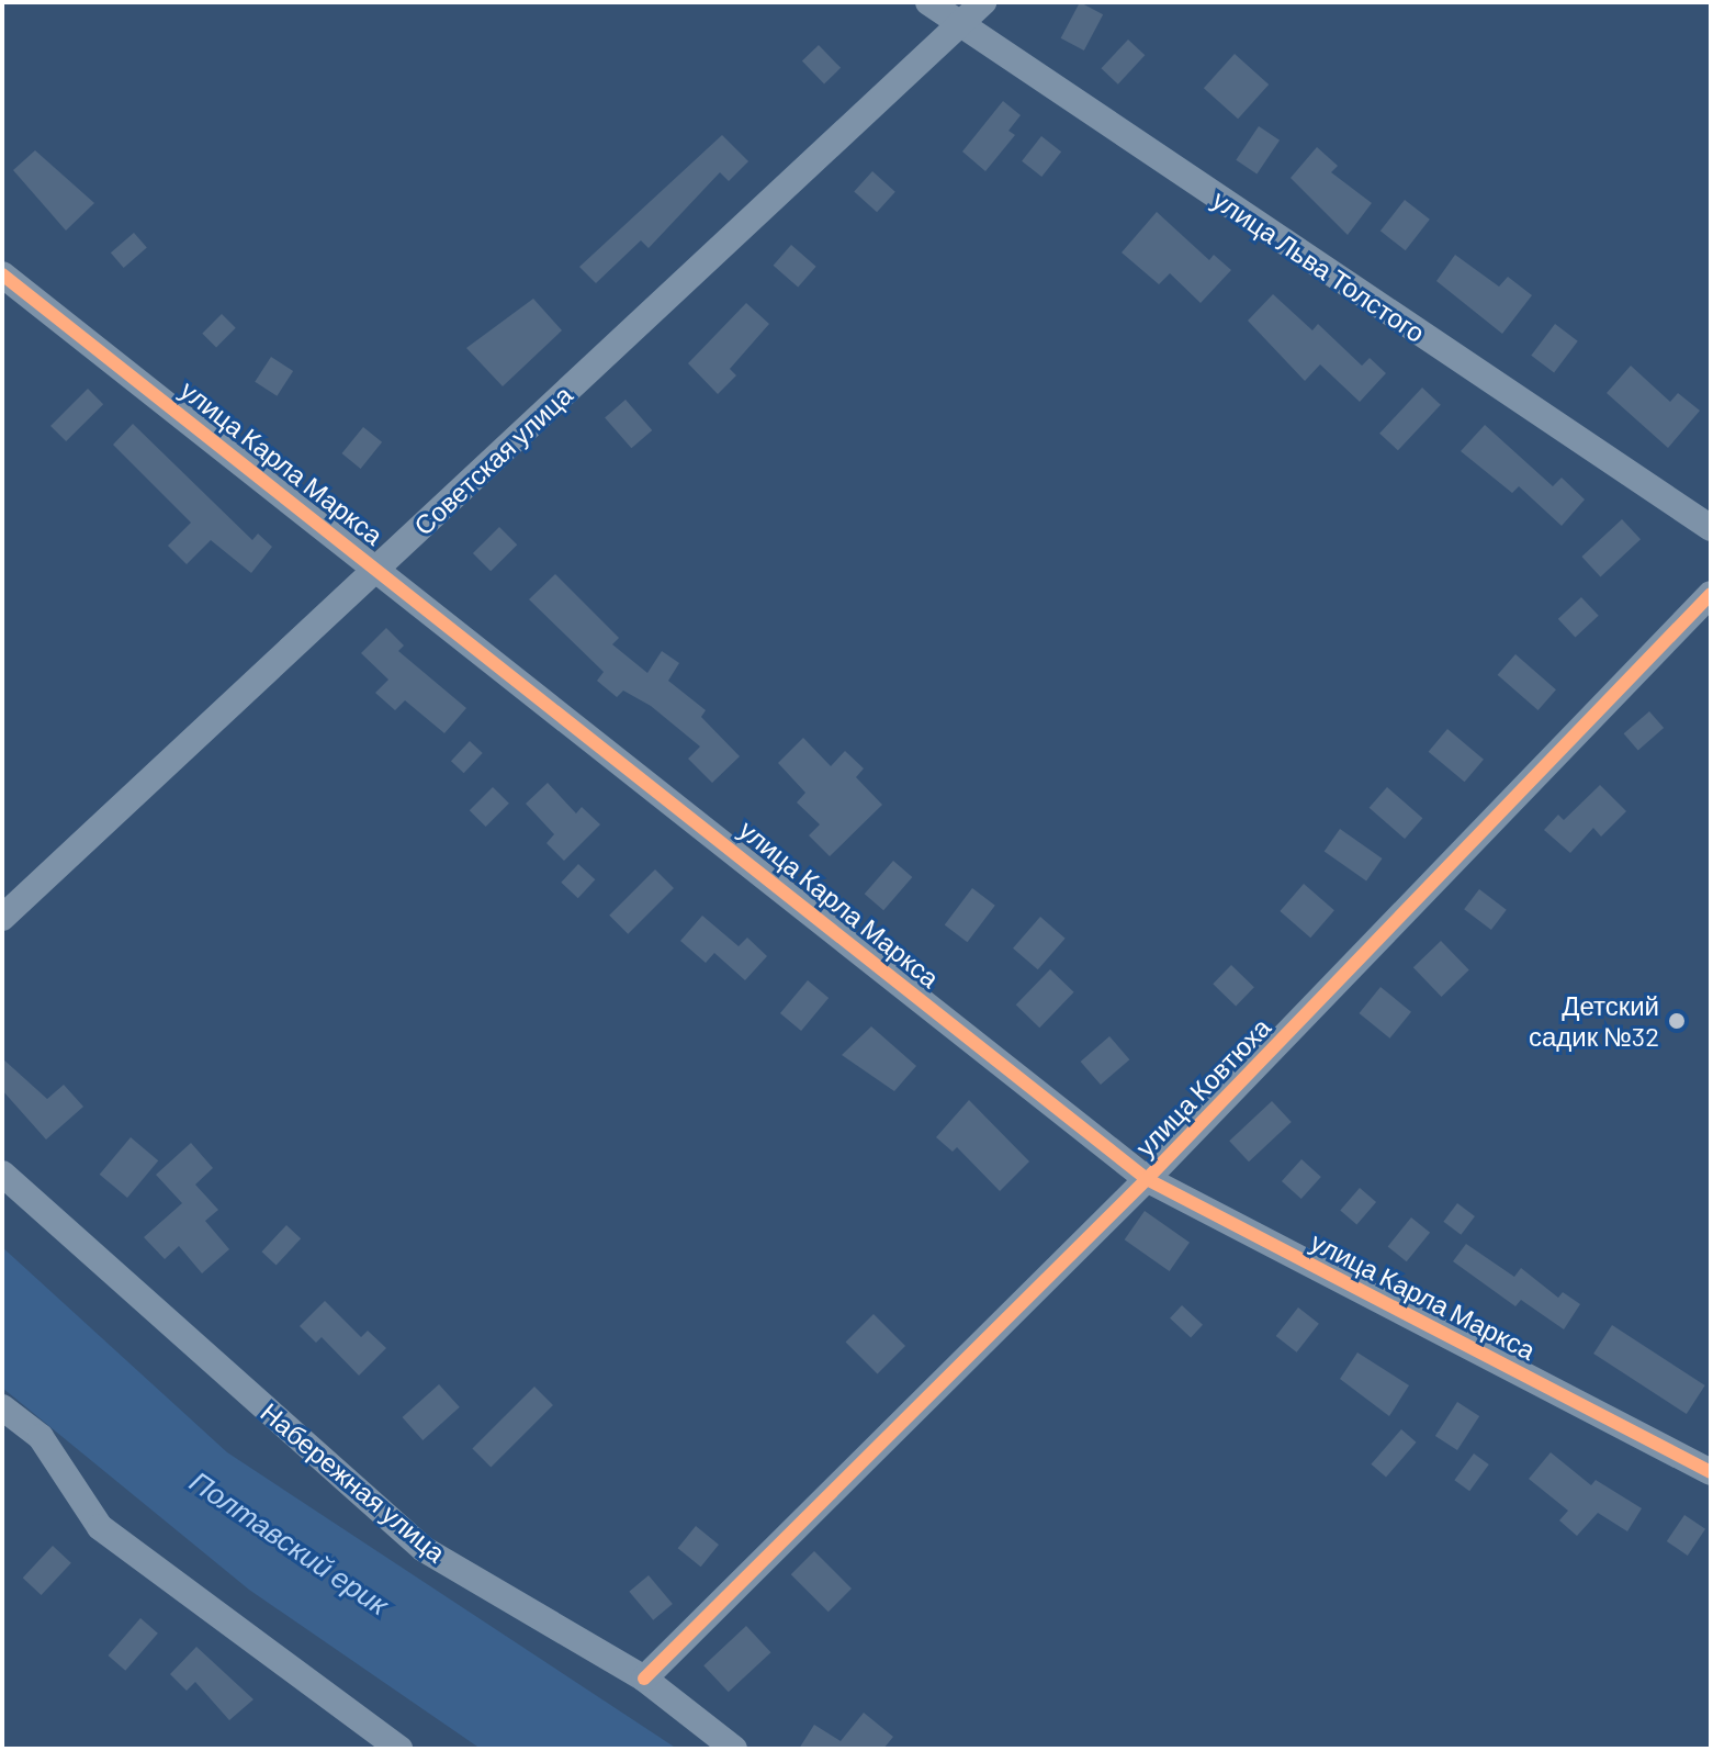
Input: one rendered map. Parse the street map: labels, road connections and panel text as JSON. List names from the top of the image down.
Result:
{
  "streets": {
    "street": [
      "улица Льва Толстого",
      "Советская улица",
      "улица Карла Маркса",
      "улица Ковтюха",
      "Набережная улица"
    ]
  },
  "crossings": [
    ["улица Льва Толстого", "Советская улица"],
    ["Советская улица", "улица Карла Маркса"],
    ["улица Карла Маркса", "улица Ковтюха"],
    ["улица Ковтюха", "Набережная улица"]
  ],
  "water": ["Полтавский ерик"],
  "places": ["Детский садик №32"]
}
